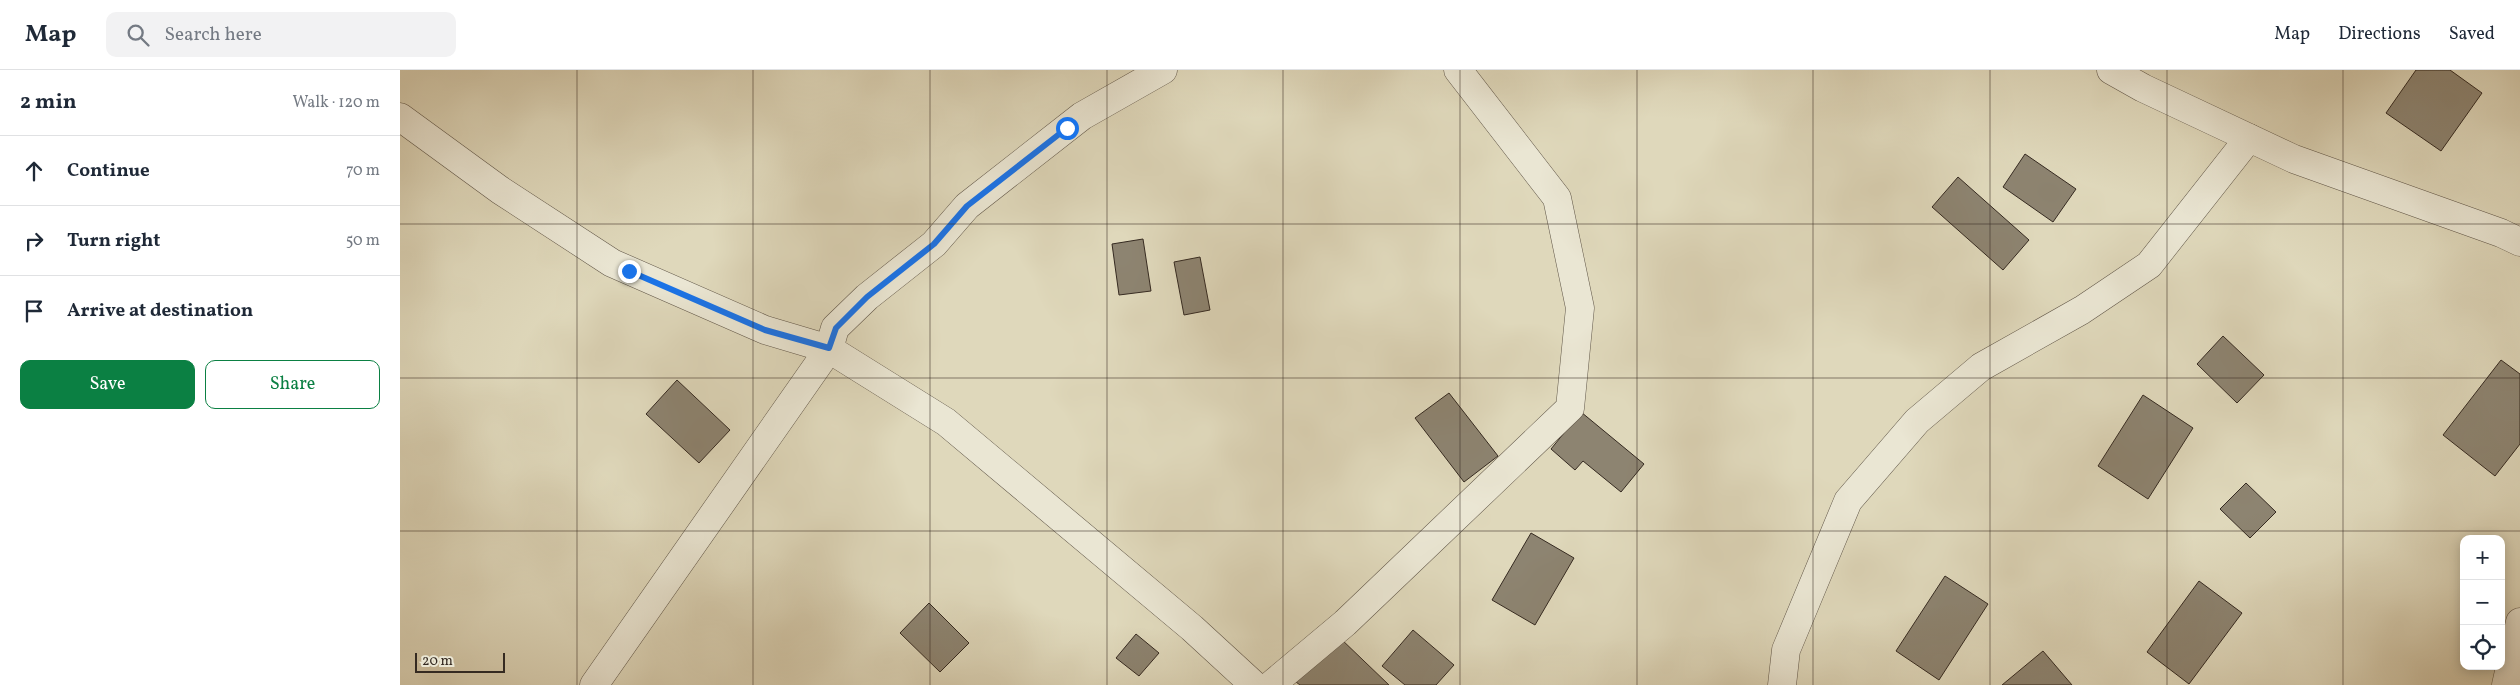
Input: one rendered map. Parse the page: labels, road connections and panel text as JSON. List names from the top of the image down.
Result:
{
  "scale_bar": "20 m",
  "page": {
    "header": "Map",
    "search": "Search here",
    "nav": ["Map", "Directions", "Saved"],
    "heading": ["2 min", "Walk · 120 m"],
    "list": [
      ["Continue", "70 m"],
      ["Turn right", "50 m"],
      "Arrive at destination"
    ],
    "buttons": ["Save", "Share"],
    "map_buttons": ["+", "−"],
    "scale": "20 m"
  }
}
